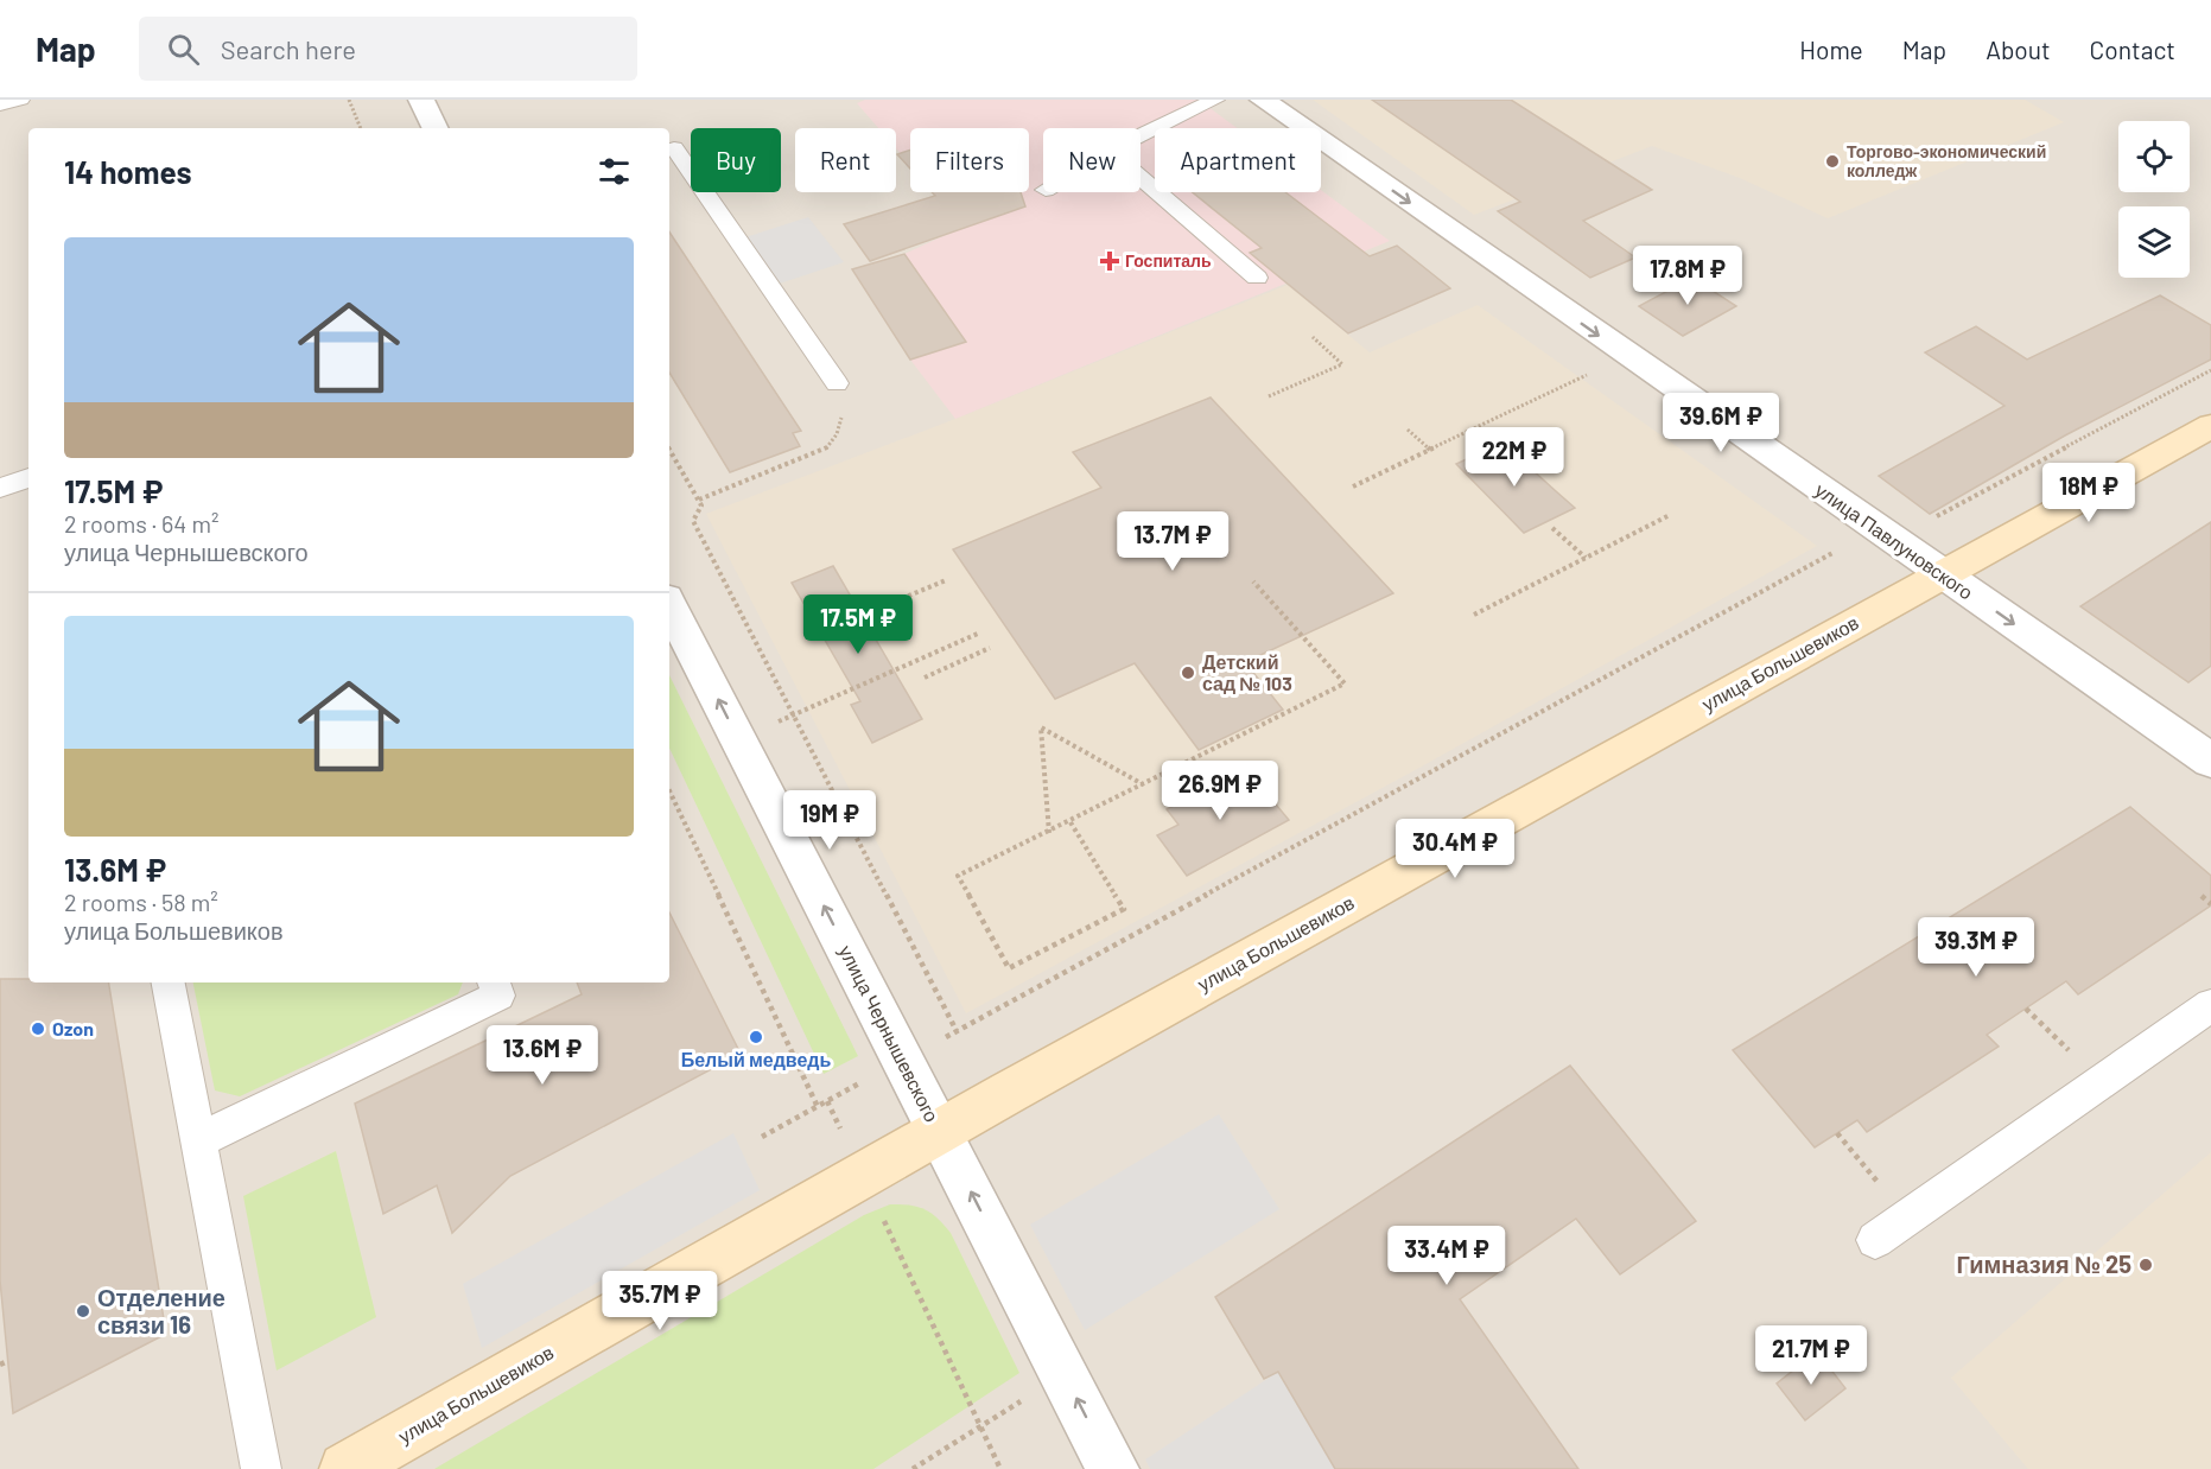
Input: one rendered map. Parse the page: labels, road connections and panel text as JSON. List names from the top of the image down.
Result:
{
  "streets": {
    "main road": ["улица Большевиков"],
    "street": ["улица Павлуновского", "улица Чернышевского"]
  },
  "crossings": [
    ["улица Павлуновского", "улица Большевиков"],
    ["улица Большевиков", "улица Чернышевского"]
  ],
  "one_way": ["улица Павлуновского", "улица Чернышевского"],
  "places": {
    "other": [
      "Торгово-экономический колледж",
      "Детский сад № 103",
      "Ozon",
      "Белый медведь",
      "Гимназия № 25",
      "Отделение связи 16"
    ],
    "health": ["Госпиталь"]
  },
  "page": {
    "header": "Map",
    "search": "Search here",
    "nav": [
      "Home",
      "Map",
      "About",
      "Contact"
    ],
    "chip": [
      "Buy",
      "Rent",
      "Filters",
      "New",
      "Apartment"
    ],
    "heading": "14 homes",
    "list": [
      {
        "name": "17.5M ₽",
        "note": "2 rooms · 64 m² · улица Чернышевского"
      },
      {
        "name": "13.6M ₽",
        "note": "2 rooms · 58 m² · улица Большевиков"
      }
    ],
    "price": [
      "17.8M ₽",
      "39.6M ₽",
      "22M ₽",
      "18M ₽",
      "13.7M ₽",
      "17.5M ₽",
      "26.9M ₽",
      "19M ₽",
      "30.4M ₽",
      "39.3M ₽",
      "13.6M ₽",
      "33.4M ₽",
      "35.7M ₽",
      "21.7M ₽"
    ]
  }
}
